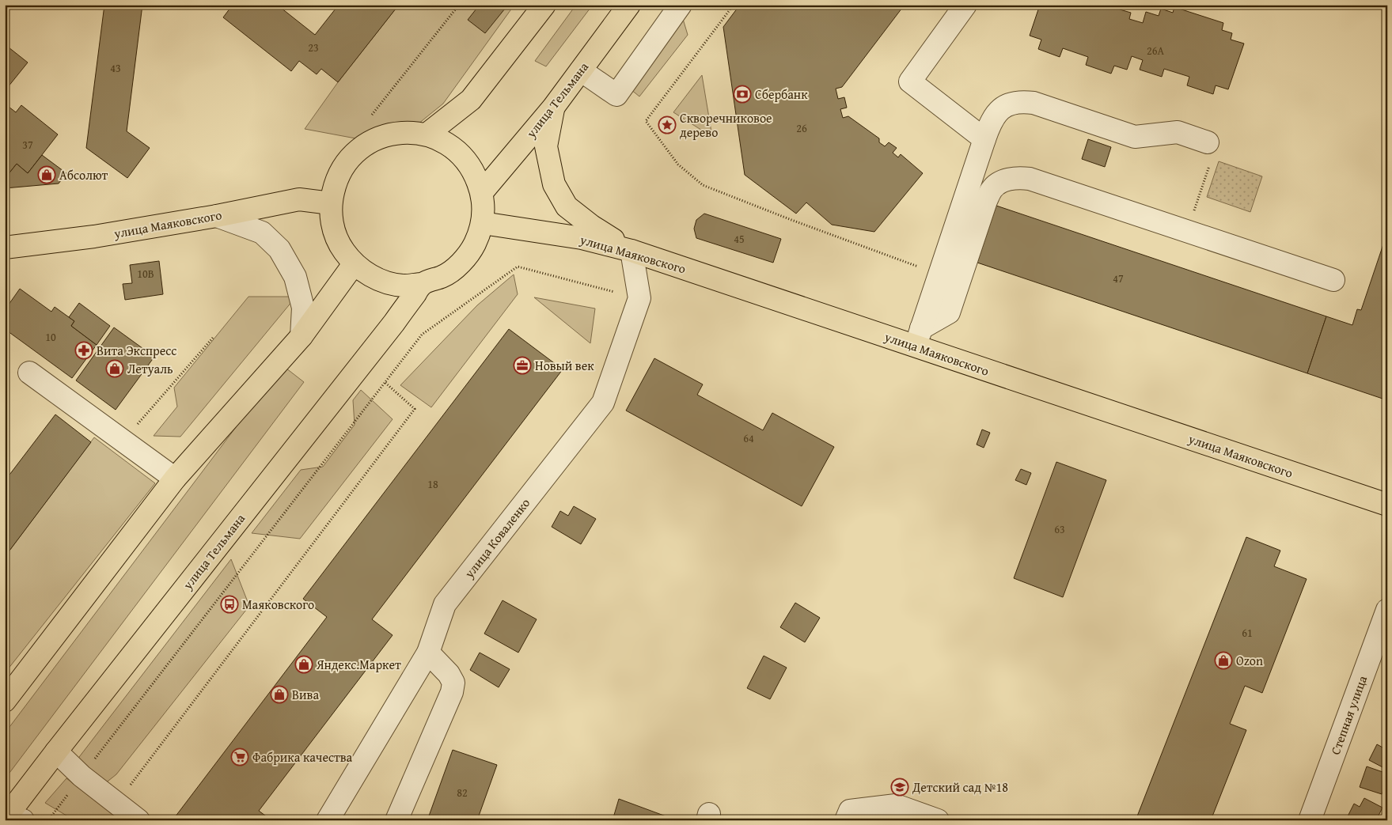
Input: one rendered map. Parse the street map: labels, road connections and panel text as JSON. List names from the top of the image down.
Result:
{
  "streets": {
    "main road": ["улица Тельмана", "улица Маяковского"],
    "street": ["улица Коваленко", "Степная улица"]
  },
  "crossings": [
    ["улица Маяковского", "улица Коваленко"]
  ],
  "places": {
    "bank": ["Сбербанк"],
    "place": ["Скворечниковое дерево"],
    "shop": [
      "Абсолют",
      "Летуаль",
      "Ozon",
      "Яндекс.Маркет",
      "Вива"
    ],
    "pharmacy": ["Вита Экспресс"],
    "office": ["Новый век"],
    "bus stop": ["Маяковского"],
    "supermarket": ["Фабрика качества"],
    "school or university": ["Детский сад №18"]
  },
  "house_numbers": [
    "23",
    "26А",
    "43",
    "26",
    "37",
    "45",
    "10В",
    "47",
    "10",
    "64",
    "18",
    "63",
    "61",
    "82"
  ]
}
